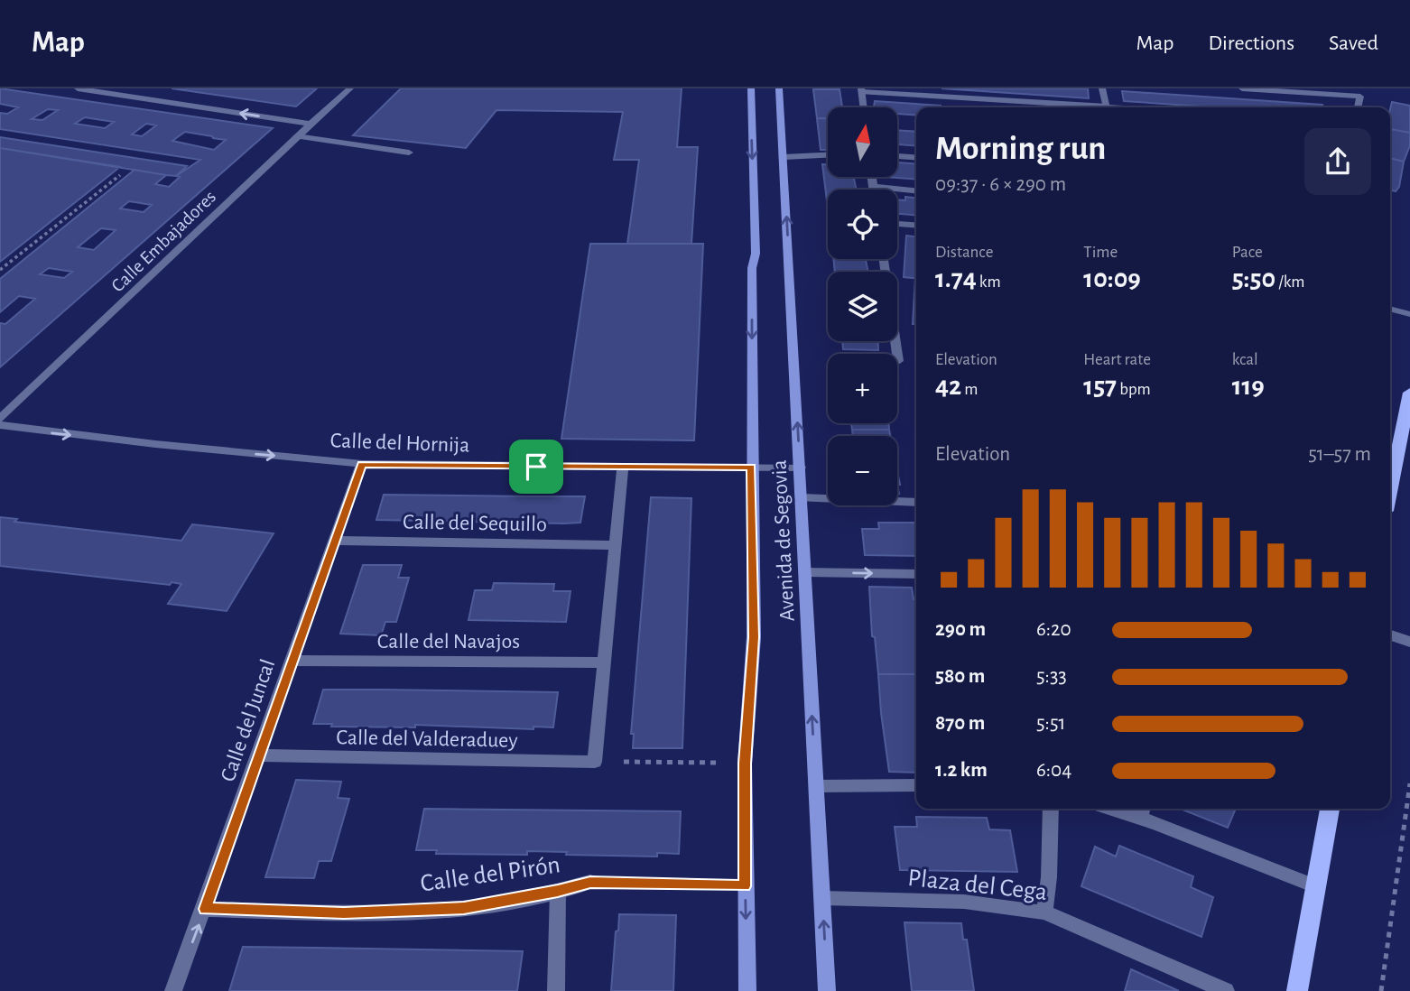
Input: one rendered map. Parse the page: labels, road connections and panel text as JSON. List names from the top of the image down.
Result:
{
  "streets": {
    "main road": ["Avenida de Segovia"],
    "street": [
      "Calle Embajadores",
      "Calle del Hornija",
      "Calle del Sequillo",
      "Calle del Navajos",
      "Calle del Juncal",
      "Calle del Valderaduey",
      "Calle del Pirón",
      "Plaza del Cega"
    ]
  },
  "crossings": [
    ["Calle del Hornija", "Avenida de Segovia"],
    ["Calle del Hornija", "Calle del Juncal"],
    ["Calle del Sequillo", "Calle del Juncal"],
    ["Avenida de Segovia", "Calle del Pirón"],
    ["Avenida de Segovia", "Plaza del Cega"],
    ["Calle del Navajos", "Calle del Juncal"],
    ["Calle del Juncal", "Calle del Valderaduey"],
    ["Calle del Juncal", "Calle del Pirón"]
  ],
  "one_way": ["Calle del Hornija"],
  "north": "top",
  "page": {
    "header": "Map",
    "nav": ["Map", "Directions", "Saved"],
    "map_buttons": ["+", "−"],
    "heading": ["Morning run", "09:37 · 6 × 290 m"],
    "stats": [
      ["Distance", "1.74 km"],
      ["Time", "10:09"],
      ["Pace", "5:50 /km"],
      ["Elevation", "42 m"],
      ["Heart rate", "157 bpm"],
      ["kcal", "119"]
    ],
    "chart": ["Elevation", "51–57 m"],
    "list": [
      {
        "name": "290 m",
        "note": "6:20"
      },
      {
        "name": "580 m",
        "note": "5:33"
      },
      {
        "name": "870 m",
        "note": "5:51"
      },
      {
        "name": "1.2 km",
        "note": "6:04"
      }
    ]
  }
}
